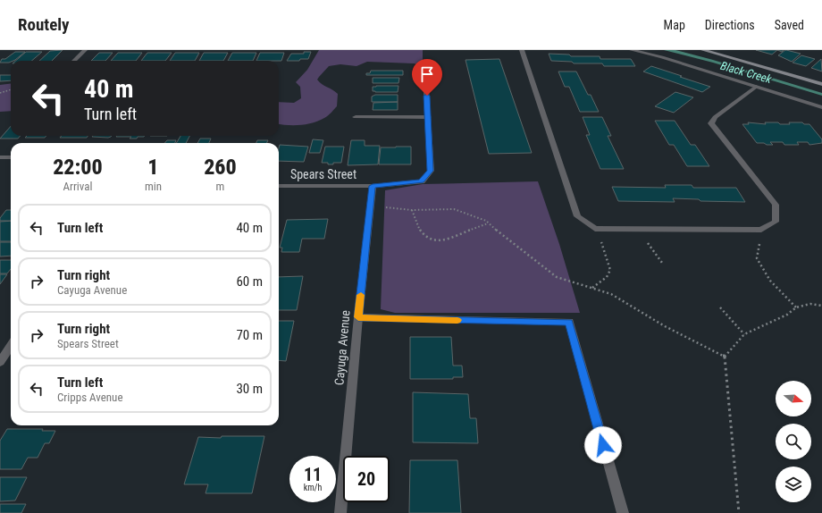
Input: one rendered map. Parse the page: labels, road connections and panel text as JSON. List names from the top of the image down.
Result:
{
  "streets": {
    "street": ["Spears Street", "Cayuga Avenue"]
  },
  "crossings": [
    ["Spears Street", "Cayuga Avenue"]
  ],
  "water": ["Black Creek"],
  "north": "right",
  "page": {
    "header": "Routely",
    "nav": ["Map", "Directions", "Saved"],
    "turn": ["40 m", "Turn left"],
    "eta": [
      "22:00",
      "Arrival",
      "1",
      "min",
      "260",
      "m"
    ],
    "list": [
      {
        "name": "Turn left",
        "value": "40 m"
      },
      {
        "name": "Turn right",
        "note": "Cayuga Avenue",
        "value": "60 m"
      },
      {
        "name": "Turn right",
        "note": "Spears Street",
        "value": "70 m"
      },
      {
        "name": "Turn left",
        "note": "Cripps Avenue",
        "value": "30 m"
      }
    ],
    "speed": "11 km/h",
    "limit": "20"
  }
}
